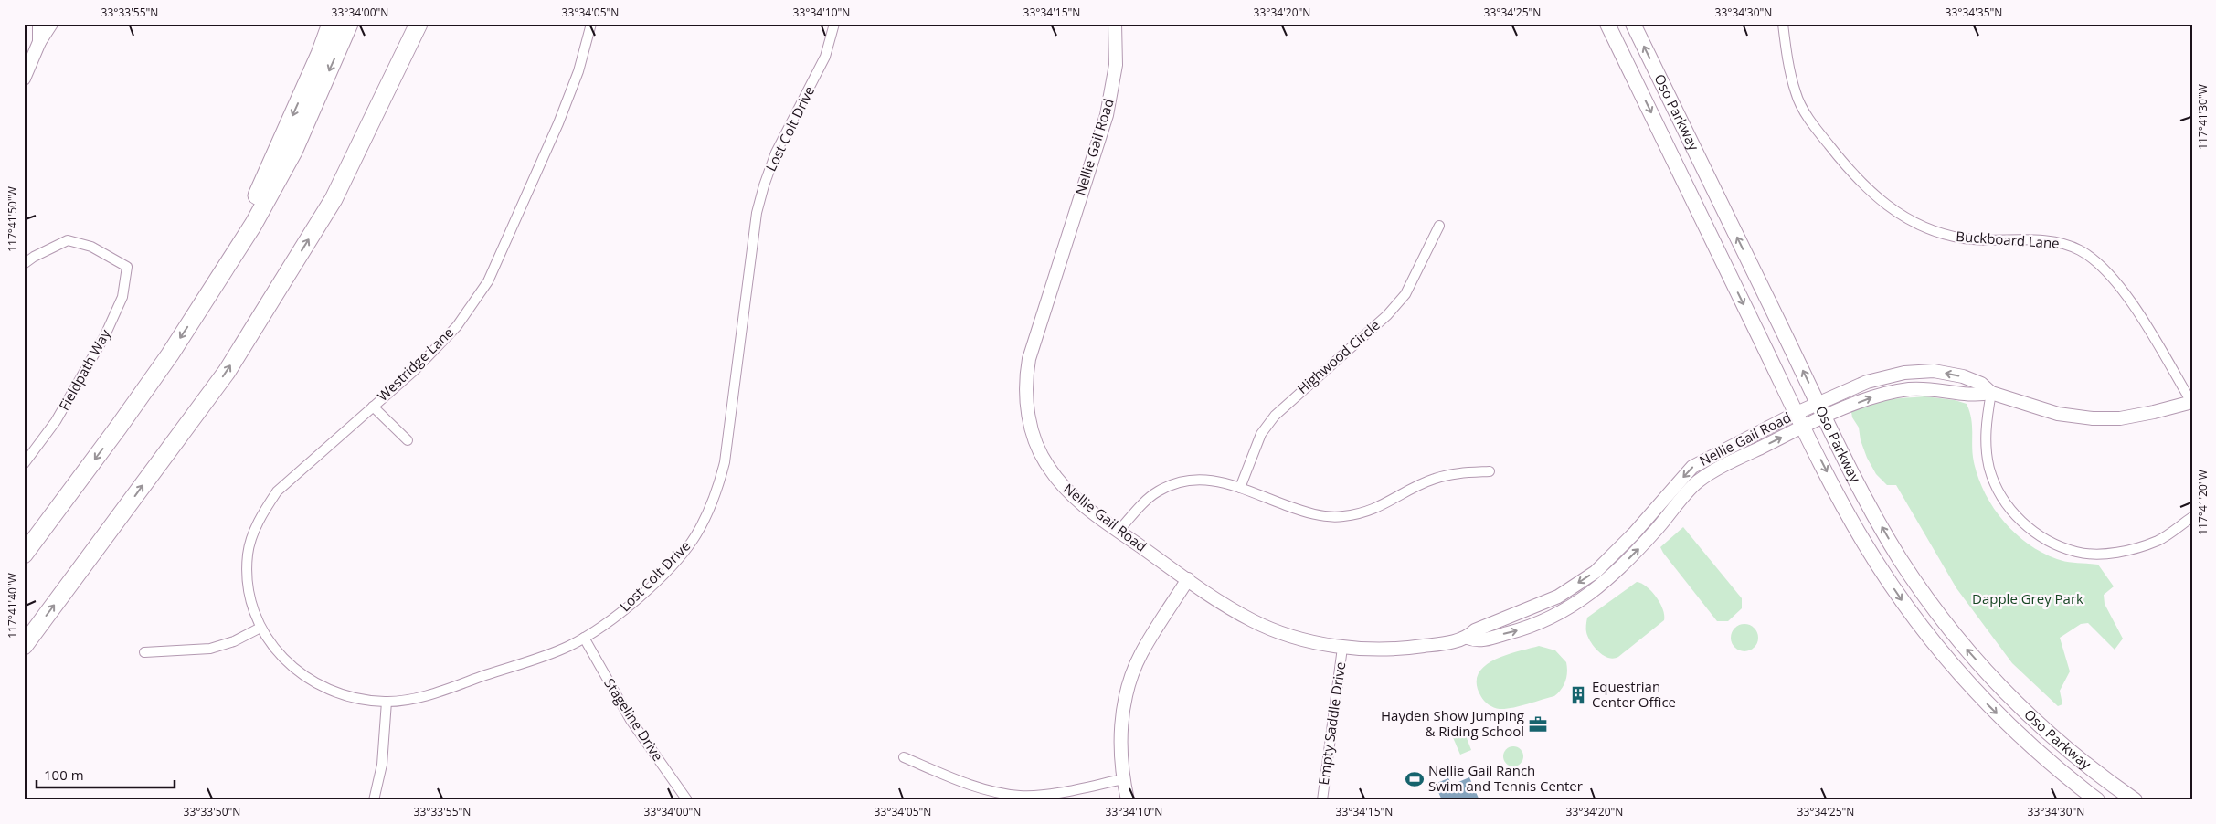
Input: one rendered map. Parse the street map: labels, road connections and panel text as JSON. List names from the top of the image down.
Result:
{
  "streets": {
    "main road": ["Oso Parkway"],
    "street": [
      "Lost Colt Drive",
      "Nellie Gail Road",
      "Buckboard Lane",
      "Highwood Circle",
      "Westridge Lane",
      "Fieldpath Way",
      "Stageline Drive",
      "Empty Saddle Drive"
    ]
  },
  "crossings": [
    ["Oso Parkway", "Nellie Gail Road"],
    ["Lost Colt Drive", "Westridge Lane"],
    ["Lost Colt Drive", "Stageline Drive"],
    ["Nellie Gail Road", "Buckboard Lane"],
    ["Nellie Gail Road", "Empty Saddle Drive"]
  ],
  "parks": ["Dapple Grey Park"],
  "places": {
    "building": ["Equestrian Center Office"],
    "office": ["Hayden Show Jumping & Riding School"],
    "sports": ["Nellie Gail Ranch Swim and Tennis Center"]
  },
  "scale_bar": "100 m",
  "coordinates": [
    "33°33'55\"N",
    "33°34'00\"N",
    "33°34'05\"N",
    "33°34'10\"N",
    "33°34'15\"N",
    "33°34'20\"N",
    "33°34'25\"N",
    "33°34'30\"N",
    "33°34'35\"N",
    "117°41'30\"W",
    "117°41'50\"W",
    "117°41'20\"W",
    "117°41'40\"W",
    "33°33'50\"N"
  ]
}
